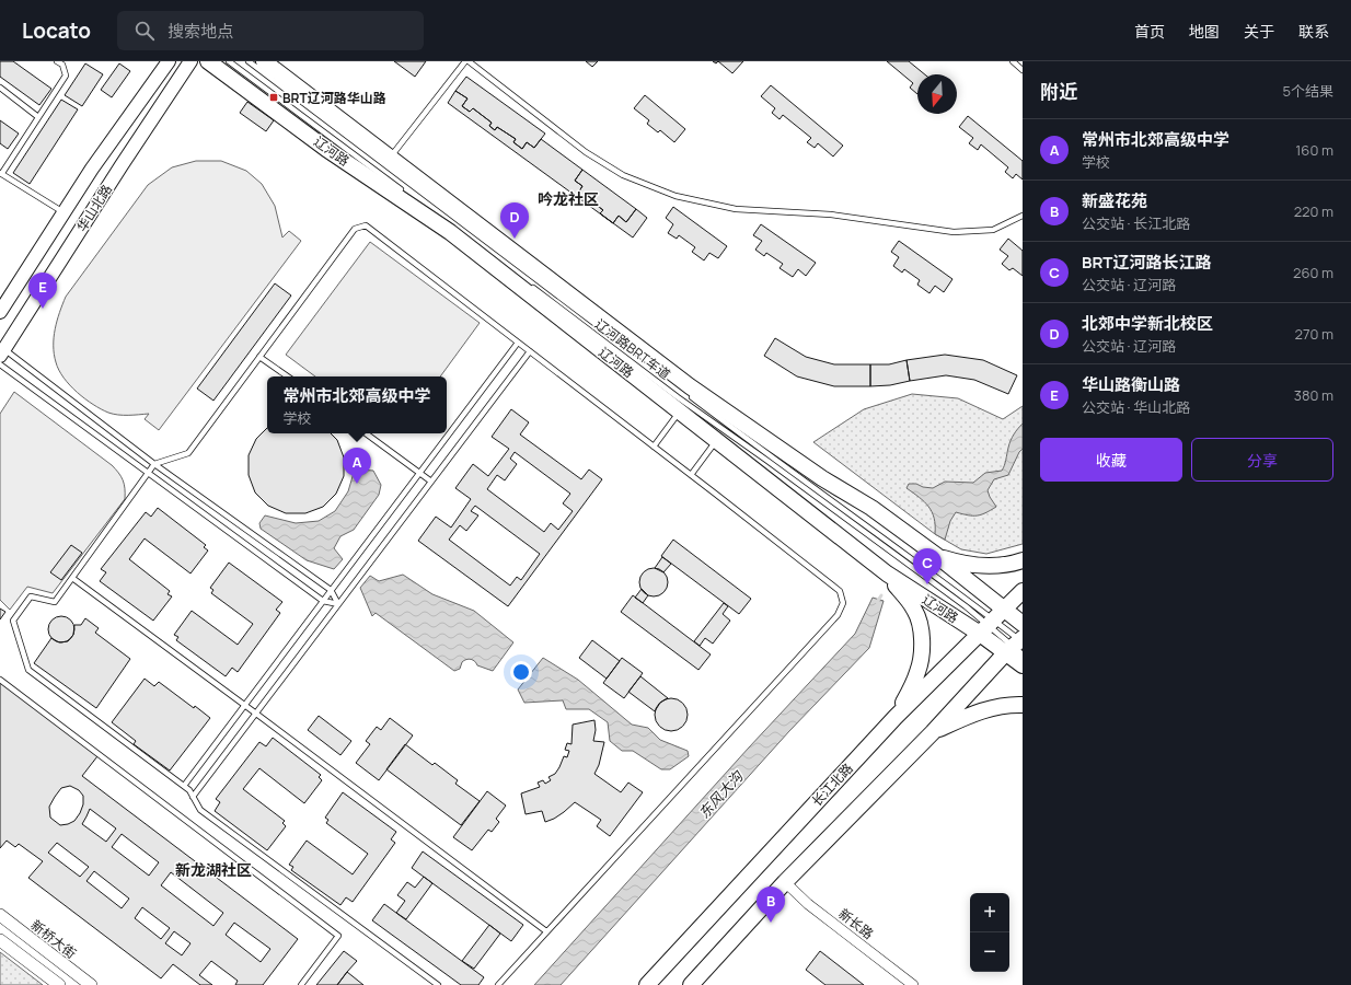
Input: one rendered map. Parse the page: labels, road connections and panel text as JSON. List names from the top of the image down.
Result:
{
  "streets": {
    "main road": ["辽河路", "华山北路", "长江北路"],
    "street": ["新长路", "新桥大街"],
    "lane": ["辽河路BRT车道"]
  },
  "crossings": [
    ["辽河路", "辽河路BRT车道"],
    ["辽河路", "长江北路"],
    ["辽河路BRT车道", "长江北路"]
  ],
  "districts": ["吟龙社区", "新龙湖社区"],
  "water": ["东风大沟"],
  "places": {
    "transit": ["BRT辽河路华山路"]
  },
  "north": "bottom",
  "page": {
    "header": "Locato",
    "search": "搜索地点",
    "nav": [
      "首页",
      "地图",
      "关于",
      "联系"
    ],
    "heading": ["附近", "5个结果"],
    "list": [
      {
        "mark": "A",
        "name": "常州市北郊高级中学",
        "note": "学校",
        "value": "160 m"
      },
      {
        "mark": "B",
        "name": "新盛花苑",
        "note": "公交站 · 长江北路",
        "value": "220 m"
      },
      {
        "mark": "C",
        "name": "BRT辽河路长江路",
        "note": "公交站 · 辽河路",
        "value": "260 m"
      },
      {
        "mark": "D",
        "name": "北郊中学新北校区",
        "note": "公交站 · 辽河路",
        "value": "270 m"
      },
      {
        "mark": "E",
        "name": "华山路衡山路",
        "note": "公交站 · 华山北路",
        "value": "380 m"
      }
    ],
    "pins": [
      "D",
      "E",
      "A",
      "C",
      "B"
    ],
    "popup": ["常州市北郊高级中学", "学校"],
    "buttons": ["收藏", "分享"],
    "map_buttons": ["+", "−"]
  }
}
